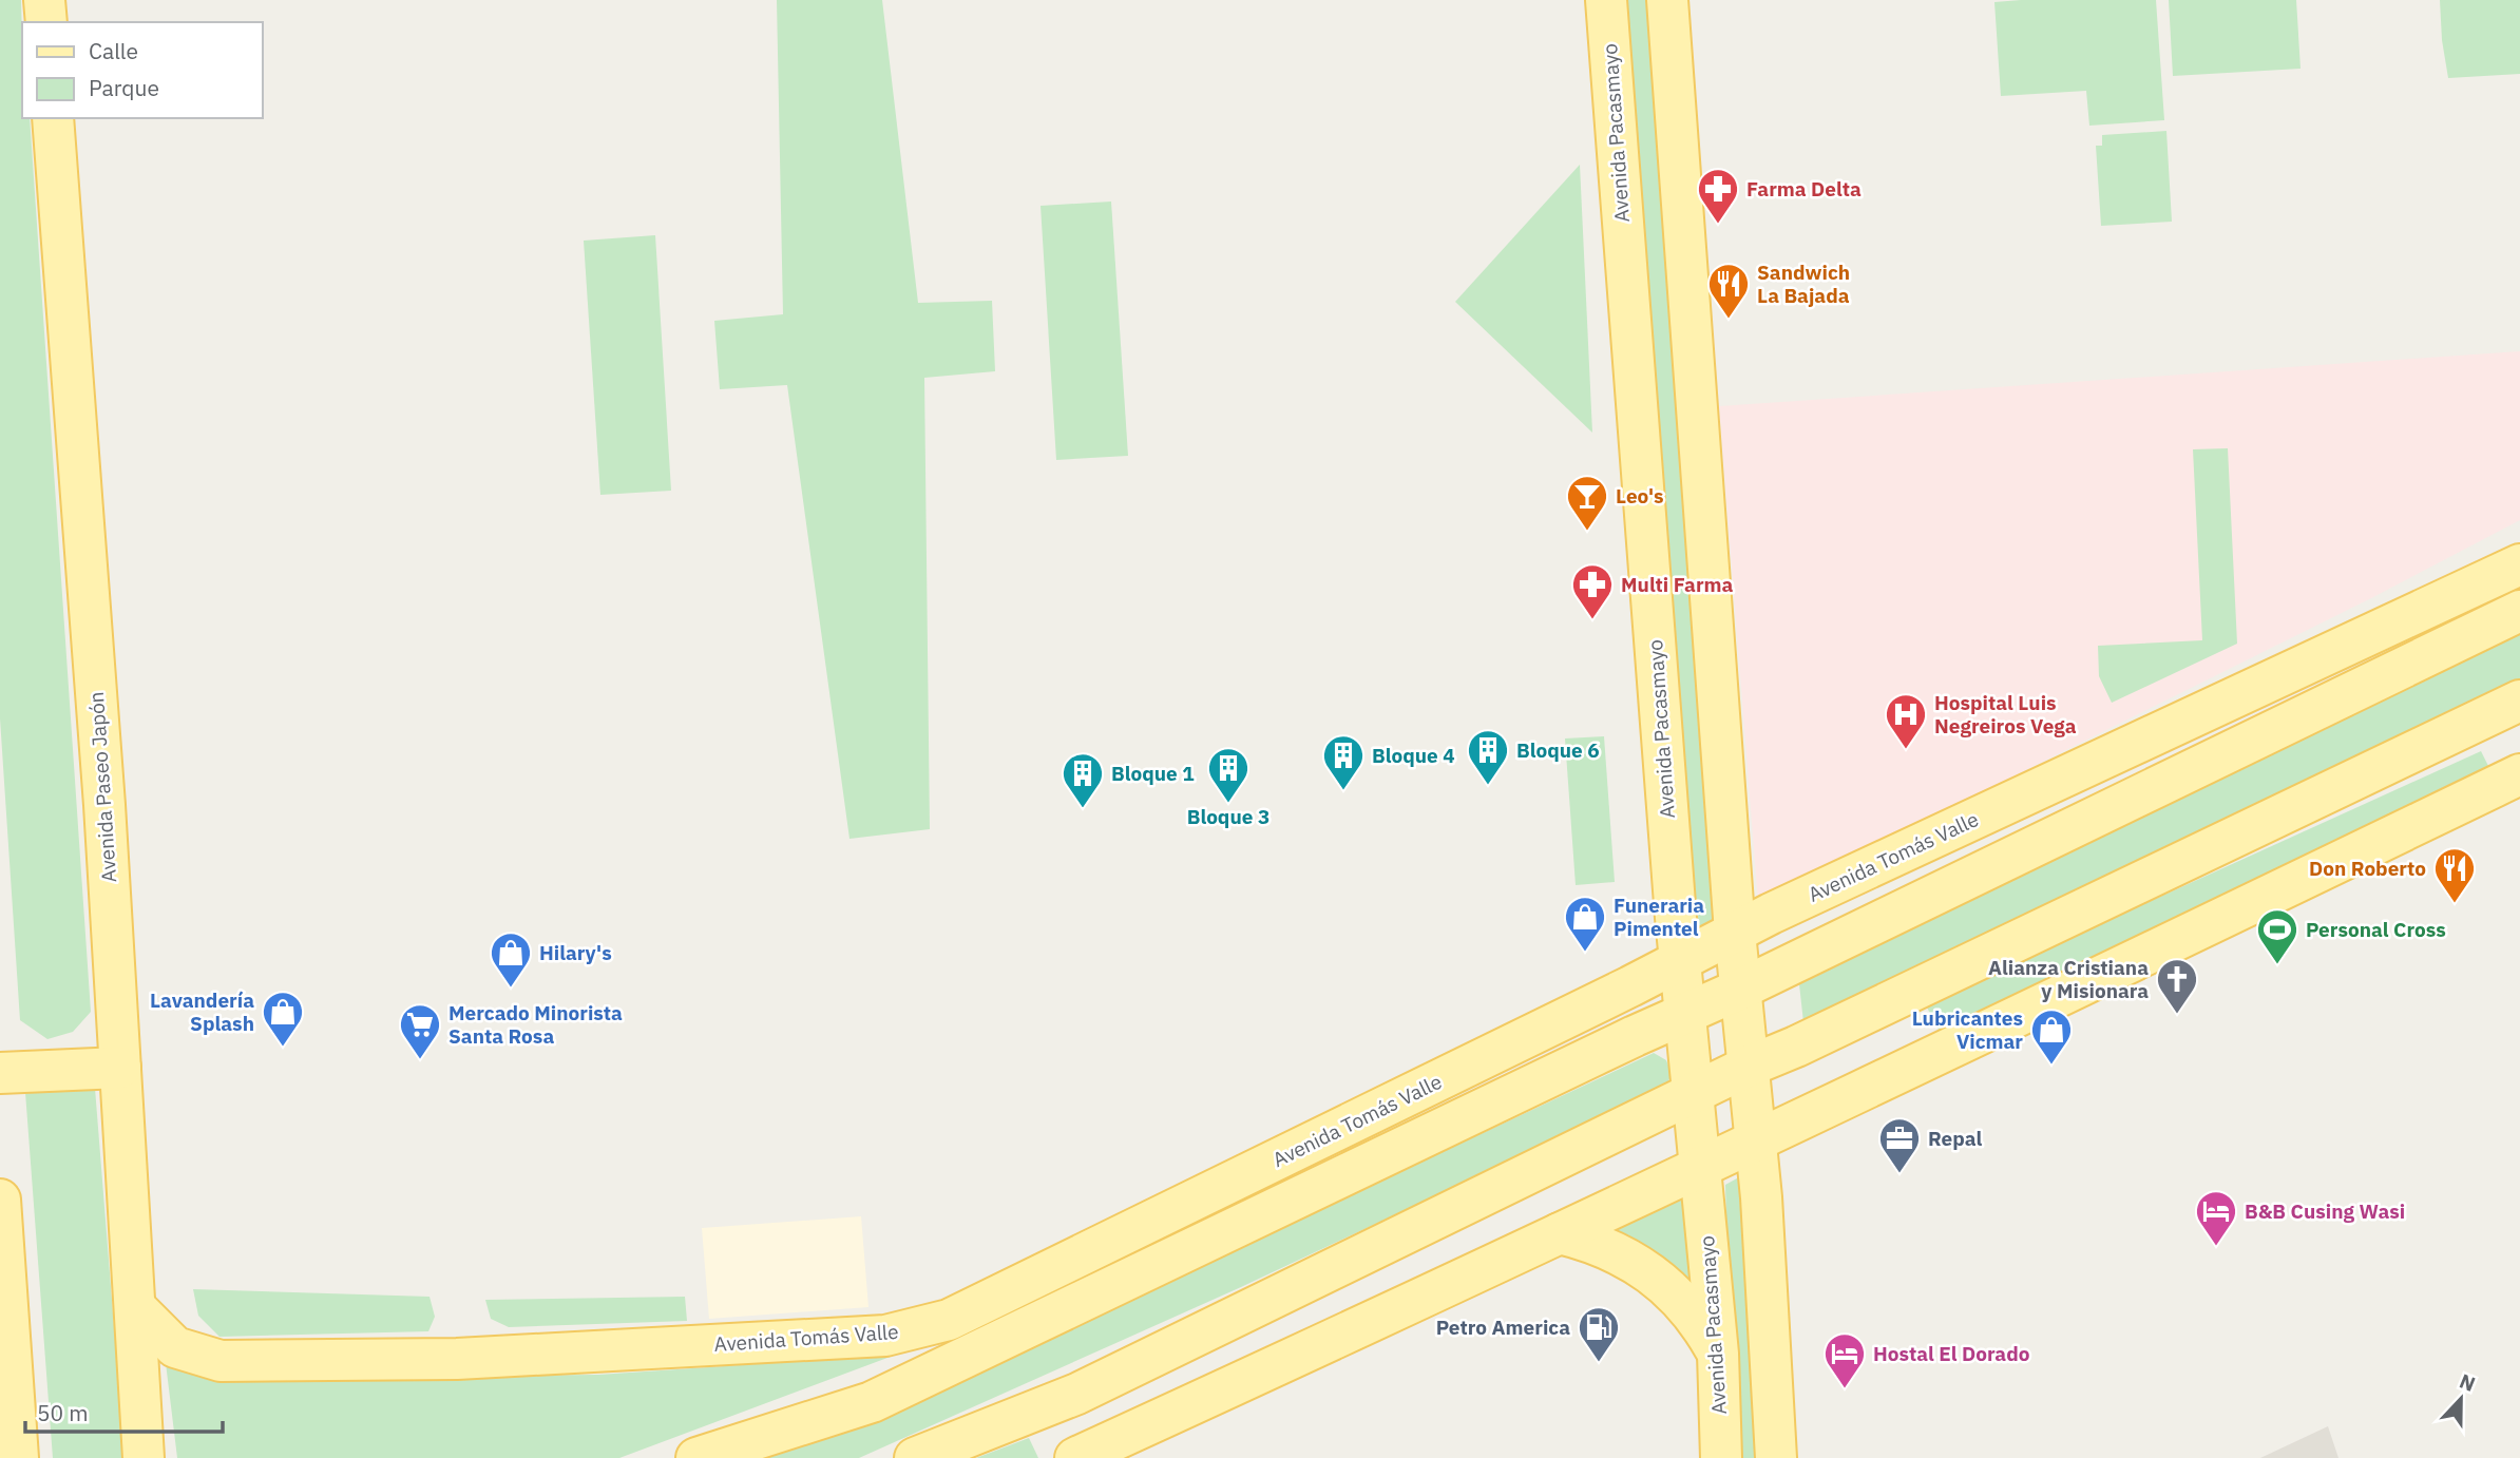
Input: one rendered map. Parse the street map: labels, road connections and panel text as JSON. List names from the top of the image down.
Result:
{
  "streets": {
    "main road": ["Avenida Pacasmayo", "Avenida Paseo Japón", "Avenida Tomás Valle"]
  },
  "crossings": [
    ["Avenida Pacasmayo", "Avenida Tomás Valle"],
    ["Avenida Paseo Japón", "Avenida Tomás Valle"]
  ],
  "places": {
    "pharmacy": ["Farma Delta", "Multi Farma"],
    "restaurant": ["Sandwich La Bajada", "Don Roberto"],
    "bar": ["Leo's"],
    "hospital": ["Hospital Luis Negreiros Vega"],
    "building": [
      "Bloque 6",
      "Bloque 4",
      "Bloque 3",
      "Bloque 1"
    ],
    "shop": [
      "Funeraria Pimentel",
      "Hilary's",
      "Lavandería Splash",
      "Lubricantes Vicmar"
    ],
    "sports": ["Personal Cross"],
    "church": ["Alianza Cristiana y Misionara"],
    "supermarket": ["Mercado Minorista Santa Rosa"],
    "office": ["Repal"],
    "hotel": ["B&B Cusing Wasi", "Hostal El Dorado"],
    "fuel station": ["Petro America"]
  },
  "legend": ["Calle", "Parque"],
  "scale_bar": "50 m",
  "north": "top"
}
